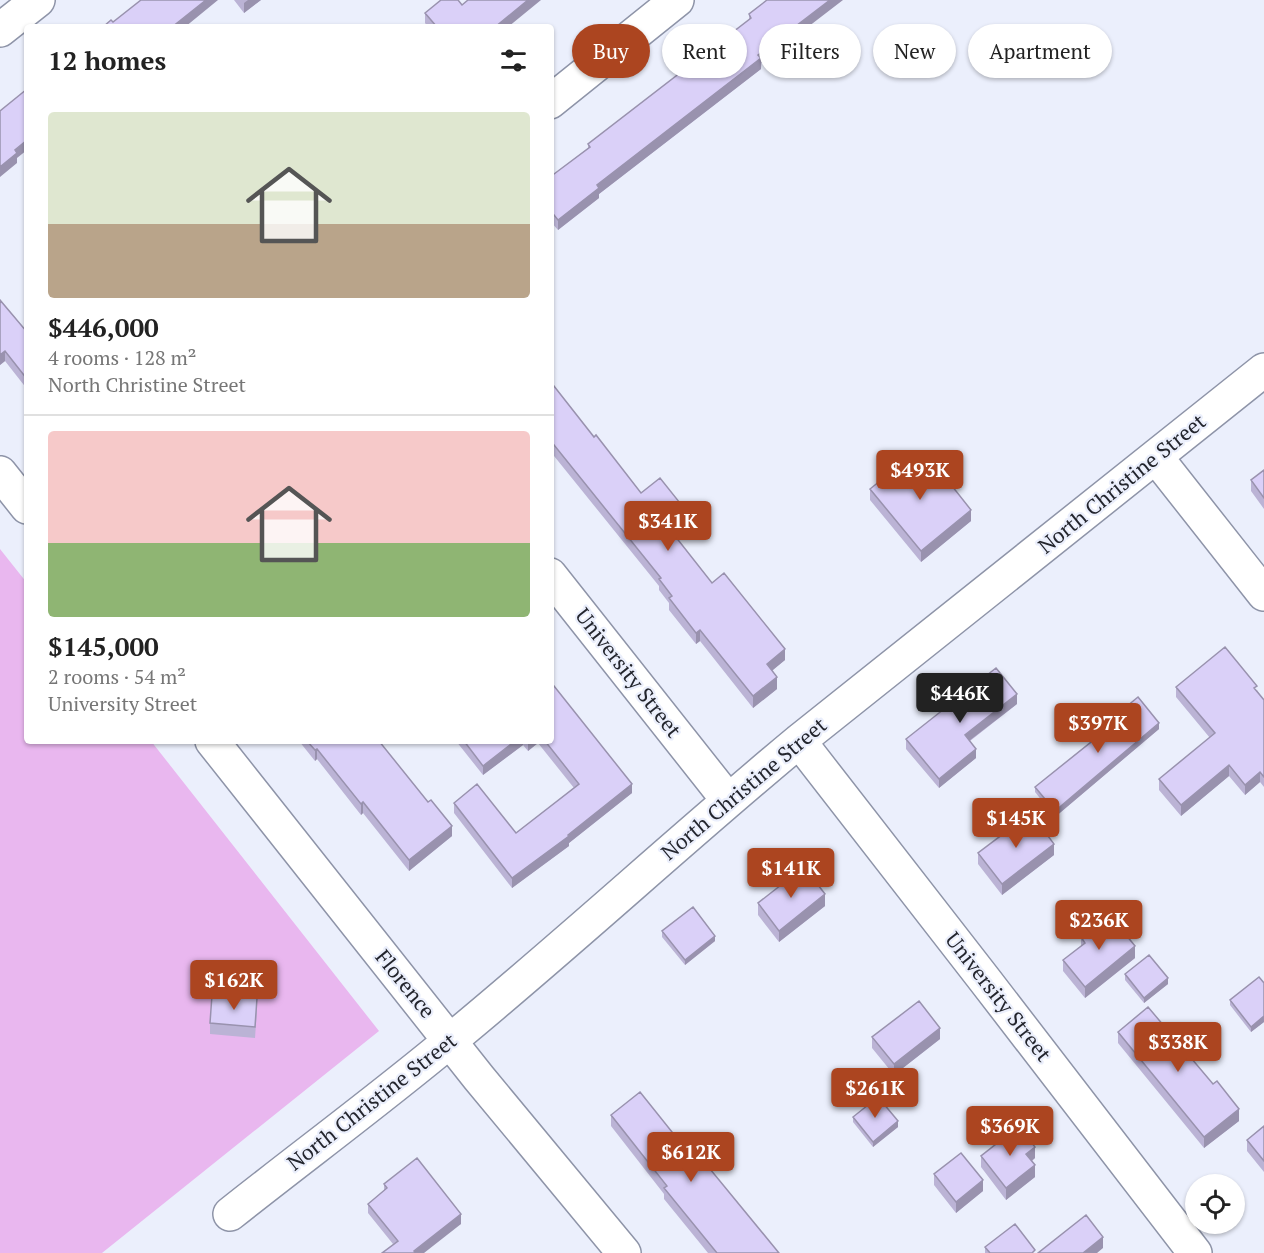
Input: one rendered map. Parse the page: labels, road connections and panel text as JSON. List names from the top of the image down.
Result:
{
  "streets": {
    "street": ["North Christine Street", "University Street", "Florence"]
  },
  "crossings": [
    ["North Christine Street", "University Street"],
    ["North Christine Street", "Florence"]
  ],
  "page": {
    "chip": [
      "Buy",
      "Rent",
      "Filters",
      "New",
      "Apartment"
    ],
    "heading": "12 homes",
    "list": [
      {
        "name": "$446,000",
        "note": "4 rooms · 128 m² · North Christine Street"
      },
      {
        "name": "$145,000",
        "note": "2 rooms · 54 m² · University Street"
      }
    ],
    "price": [
      "$493K",
      "$341K",
      "$446K",
      "$397K",
      "$145K",
      "$141K",
      "$236K",
      "$162K",
      "$338K",
      "$261K",
      "$369K",
      "$612K"
    ]
  }
}
